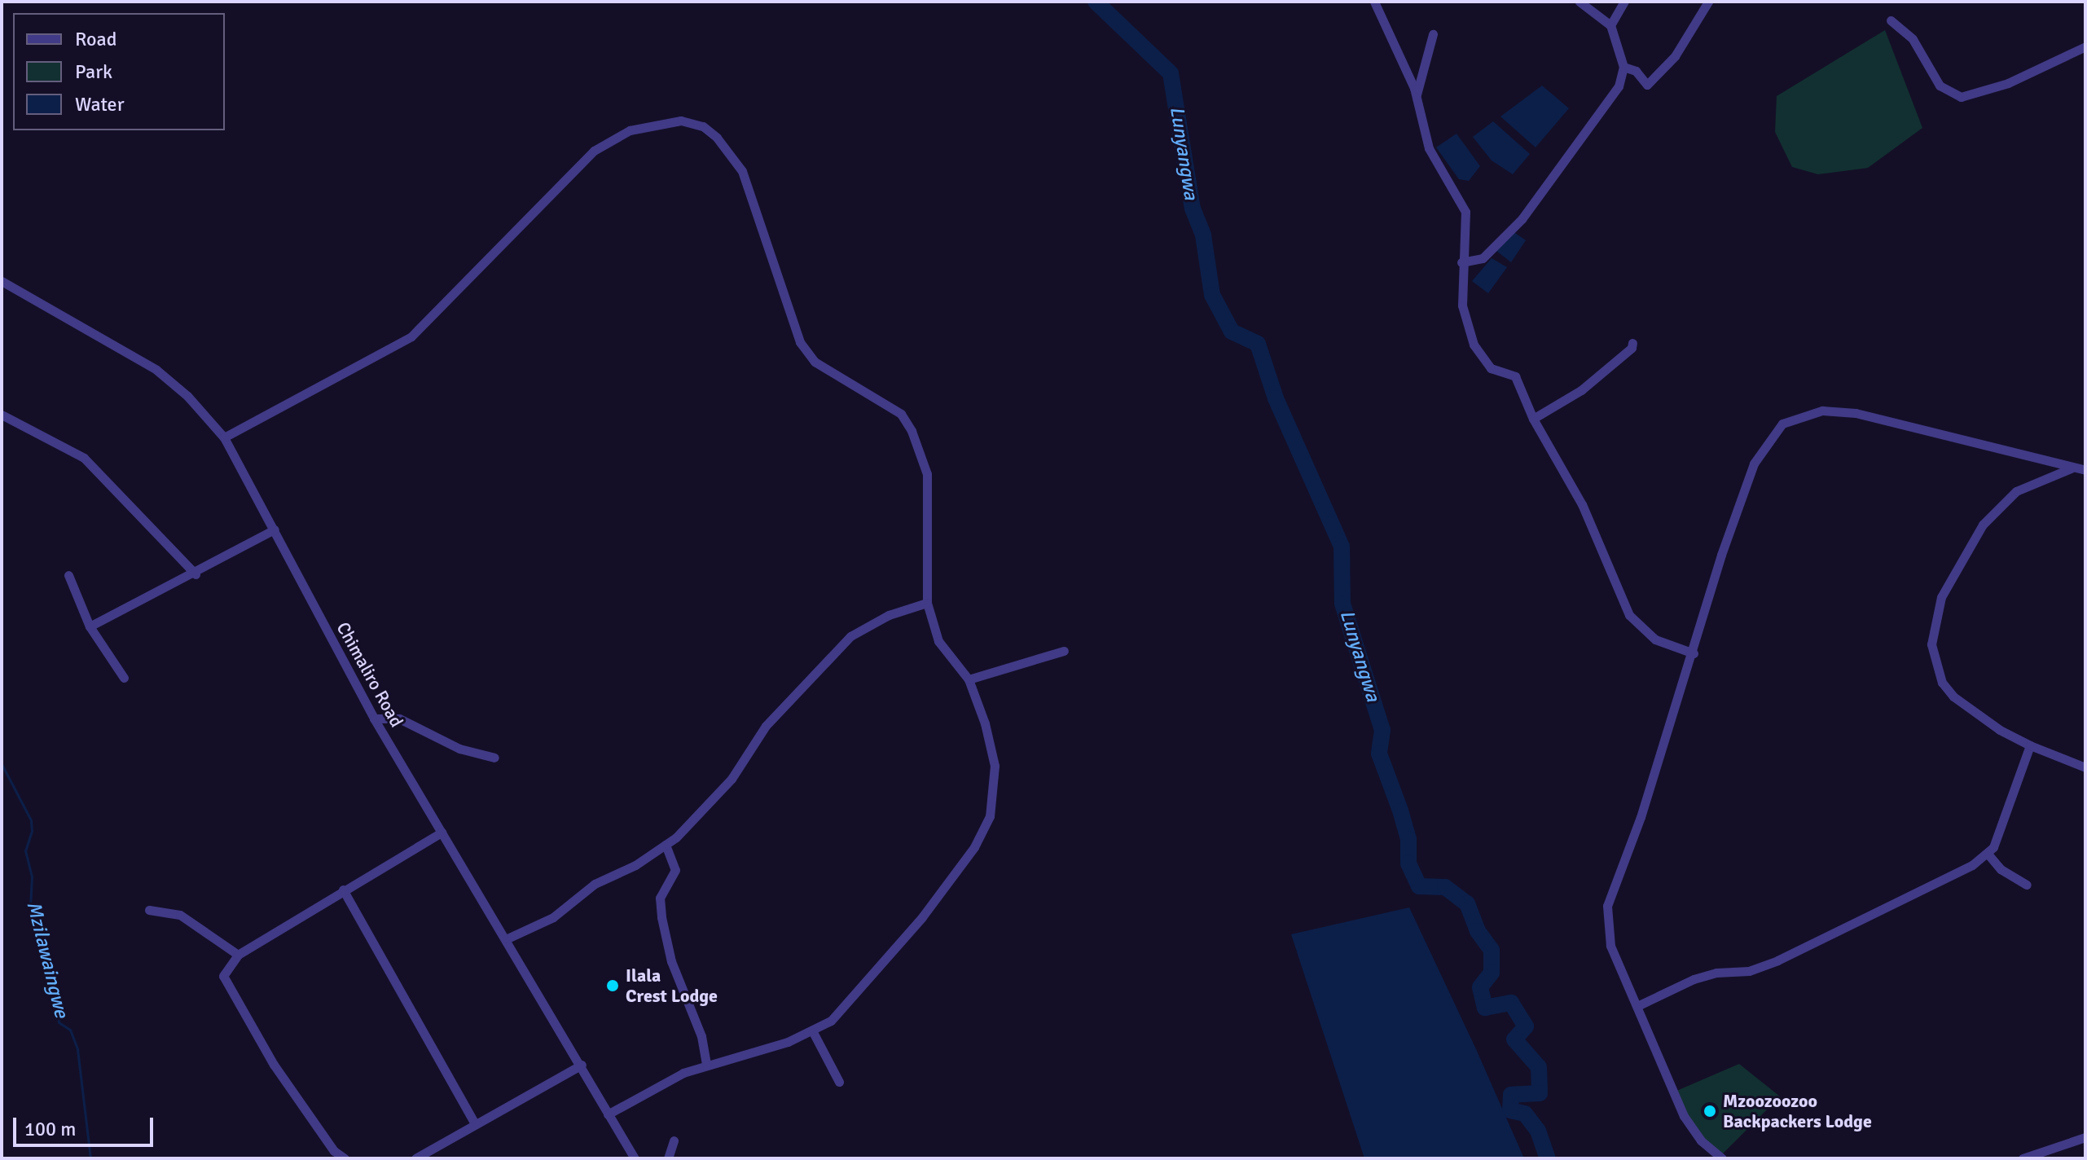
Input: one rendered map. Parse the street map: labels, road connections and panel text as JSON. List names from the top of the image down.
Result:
{
  "streets": {
    "street": ["Chimaliro Road"]
  },
  "water": ["Lunyangwa", "Mzilawaingwe"],
  "places": ["Ilala Crest Lodge", "Mzoozoozoo Backpackers Lodge"],
  "legend": ["Road", "Park", "Water"],
  "scale_bar": "100 m"
}
